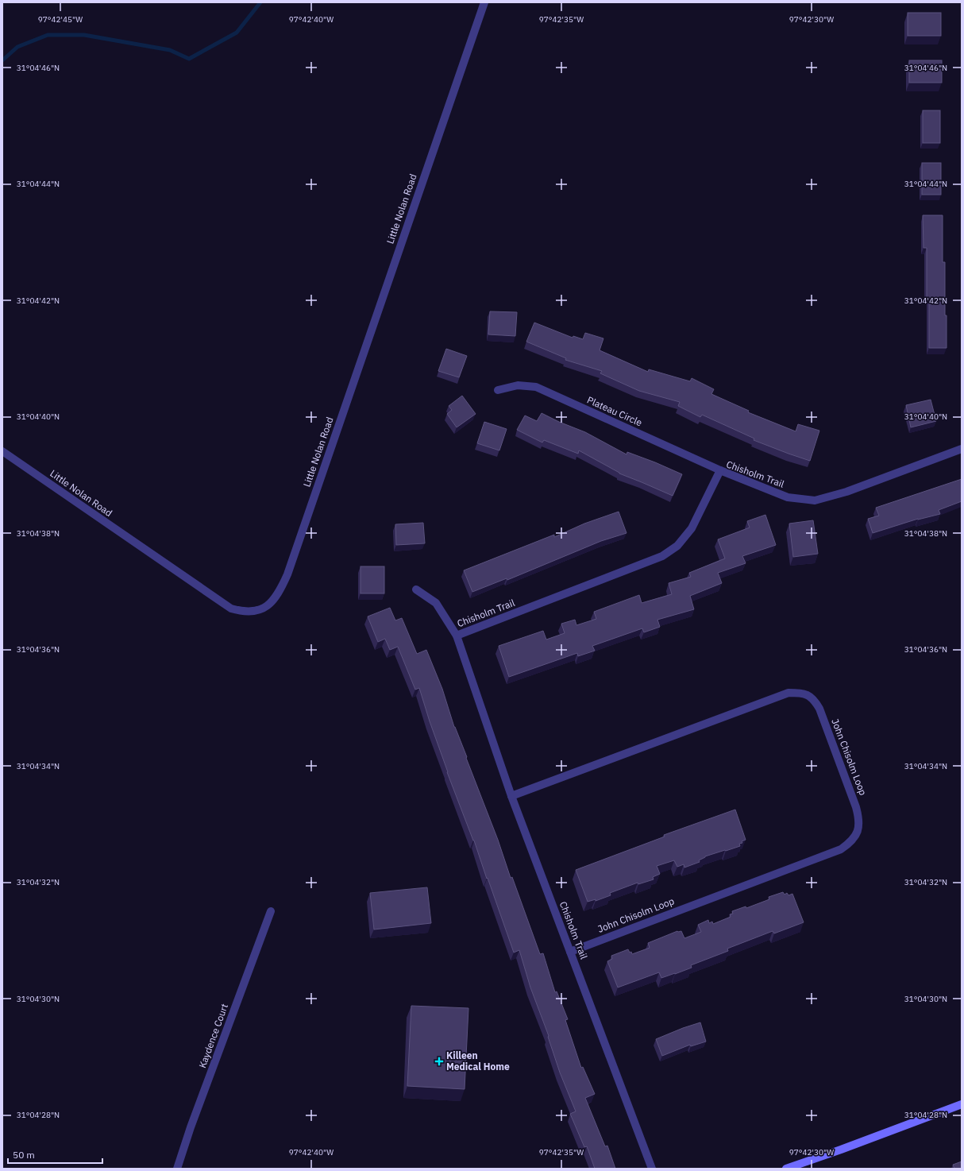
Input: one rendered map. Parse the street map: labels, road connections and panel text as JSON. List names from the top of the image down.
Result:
{
  "streets": {
    "street": [
      "Little Nolan Road",
      "Plateau Circle",
      "Chisholm Trail",
      "John Chisolm Loop",
      "Kaydence Court"
    ]
  },
  "crossings": [
    ["Plateau Circle", "Chisholm Trail"],
    ["Chisholm Trail", "John Chisolm Loop"]
  ],
  "places": {
    "health": ["Killeen Medical Home"]
  },
  "scale_bar": "50 m",
  "coordinates": [
    "97°42'45\"W",
    "97°42'40\"W",
    "97°42'35\"W",
    "97°42'30\"W",
    "31°04'46\"N",
    "31°04'44\"N",
    "31°04'42\"N",
    "31°04'40\"N",
    "31°04'38\"N",
    "31°04'36\"N",
    "31°04'34\"N",
    "31°04'32\"N",
    "31°04'30\"N",
    "31°04'28\"N"
  ]
}
